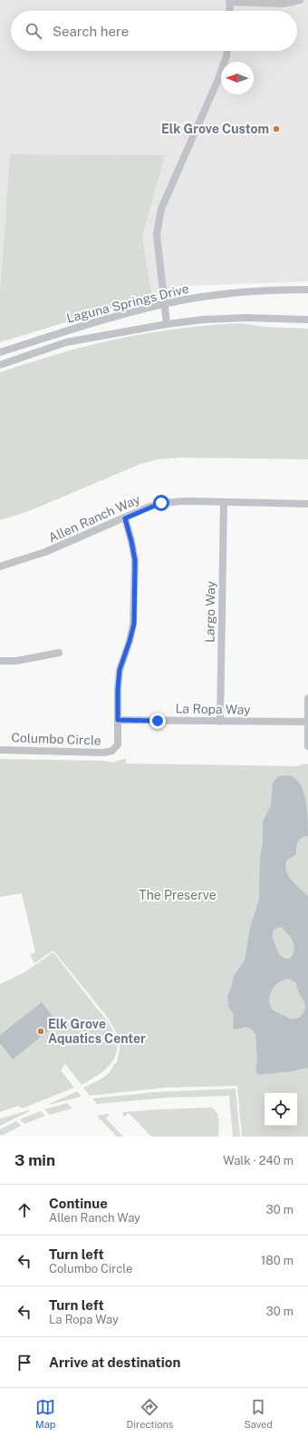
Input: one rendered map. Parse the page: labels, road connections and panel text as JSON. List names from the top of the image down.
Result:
{
  "streets": {
    "street": [
      "Laguna Springs Drive",
      "Allen Ranch Way",
      "Largo Way",
      "La Ropa Way",
      "Columbo Circle"
    ]
  },
  "crossings": [
    ["Allen Ranch Way", "Largo Way"],
    ["Allen Ranch Way", "Columbo Circle"],
    ["Largo Way", "La Ropa Way"],
    ["La Ropa Way", "Columbo Circle"]
  ],
  "parks": ["The Preserve"],
  "places": ["Elk Grove Custom", "Elk Grove Aquatics Center"],
  "north": "left",
  "page": {
    "search": "Search here",
    "heading": ["3 min", "Walk · 240 m"],
    "list": [
      ["Continue", "Allen Ranch Way", "30 m"],
      ["Turn left", "Columbo Circle", "180 m"],
      ["Turn left", "La Ropa Way", "30 m"],
      "Arrive at destination"
    ],
    "nav": ["Map", "Directions", "Saved"]
  }
}
